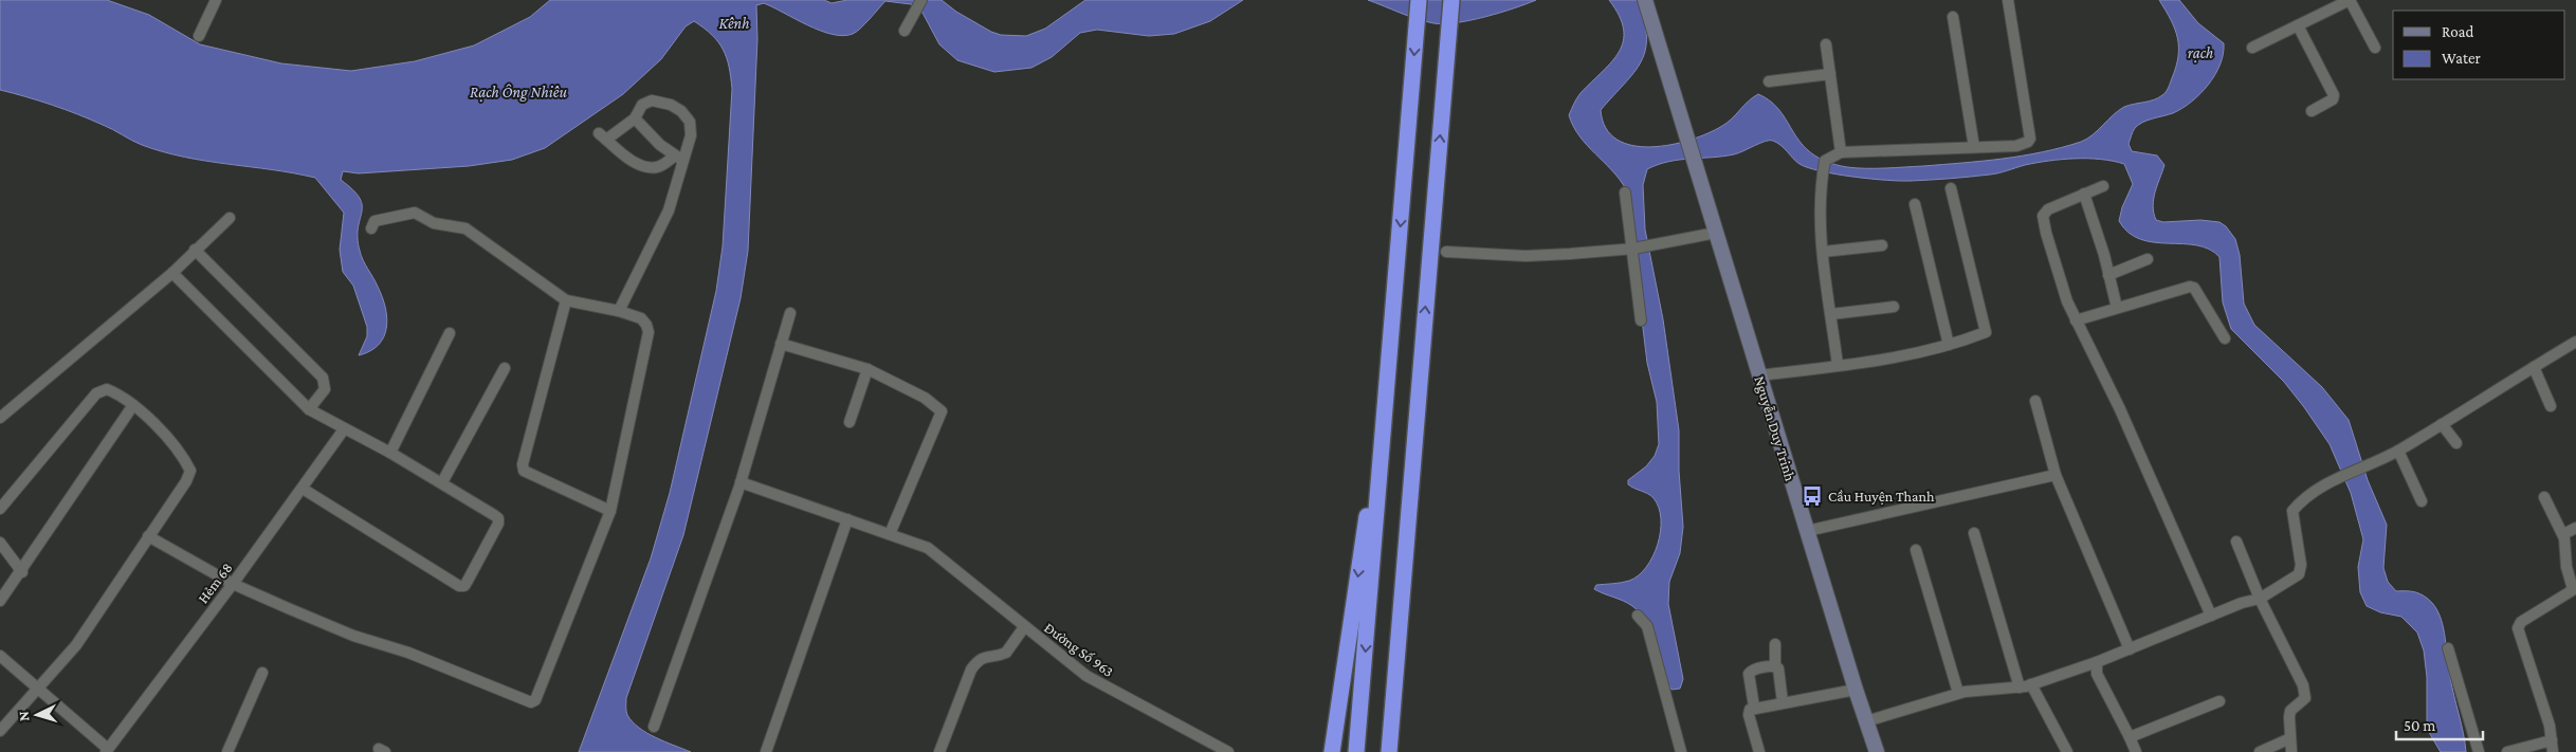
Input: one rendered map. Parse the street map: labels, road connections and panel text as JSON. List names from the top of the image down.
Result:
{
  "streets": {
    "main road": ["Nguyễn Duy Trinh"],
    "street": ["Hẻm 68", "Đường Số 963"]
  },
  "water": ["Kênh", "rạch", "Rạch Ông Nhiêu"],
  "places": {
    "bus stop": ["Cầu Huyện Thanh"]
  },
  "legend": ["Road", "Water"],
  "scale_bar": "50 m",
  "north": "left"
}
